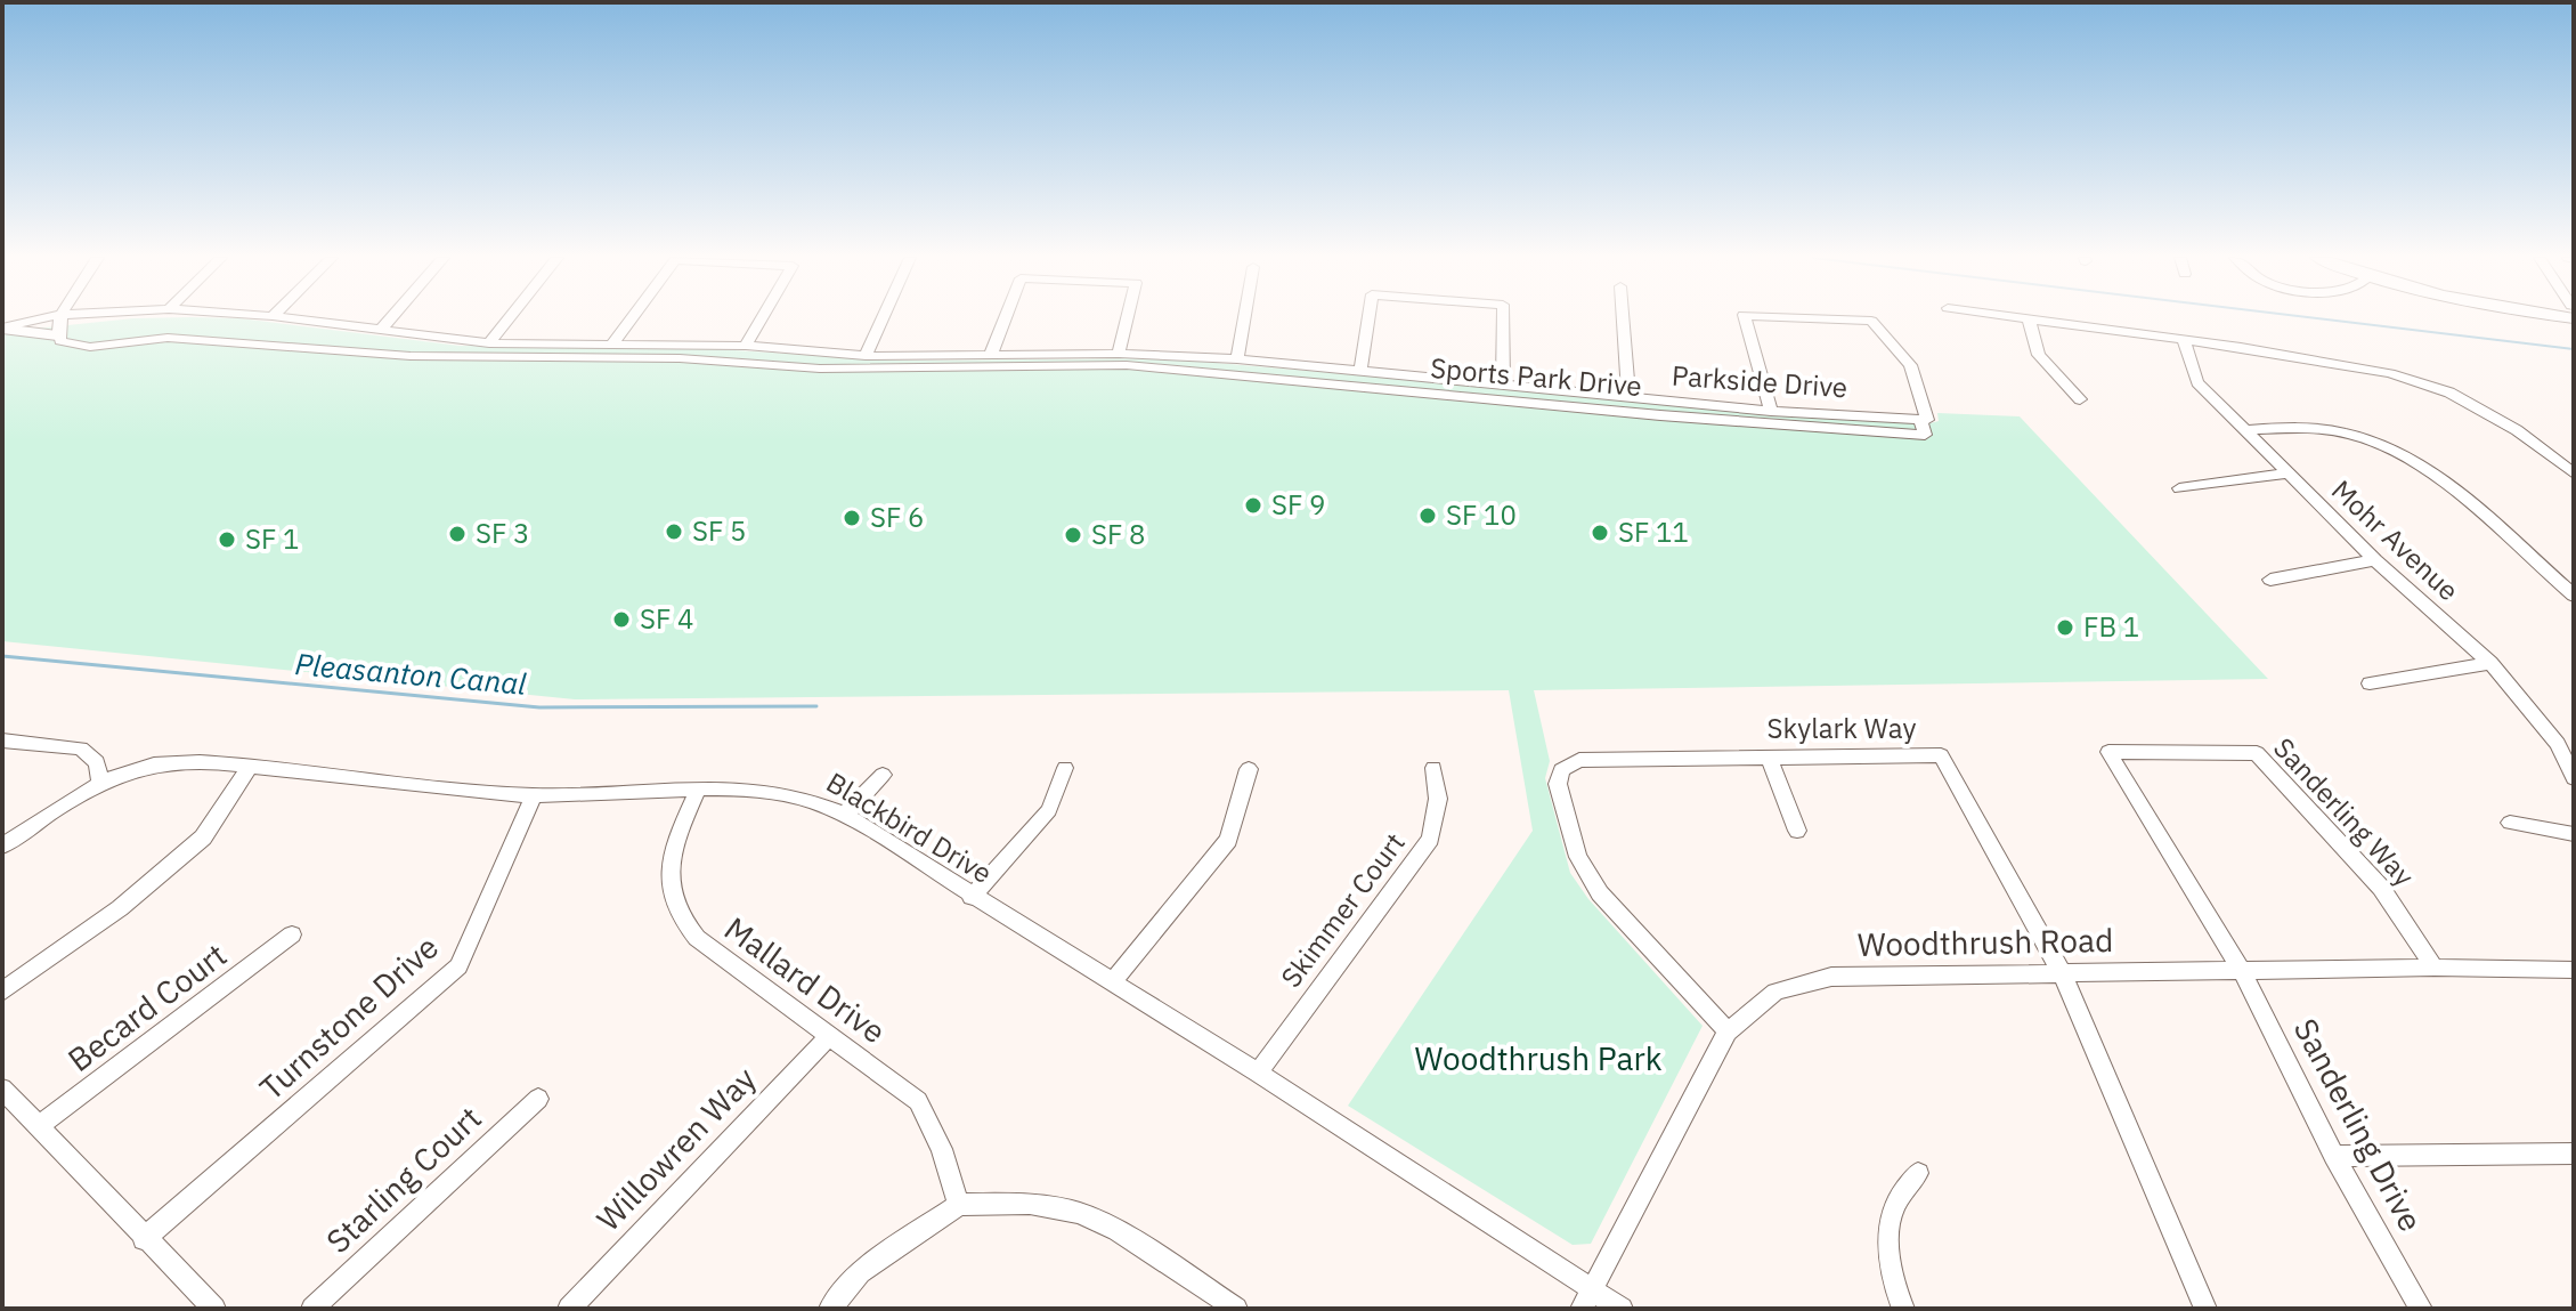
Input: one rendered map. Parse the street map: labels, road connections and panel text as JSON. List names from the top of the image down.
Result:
{
  "streets": {
    "street": [
      "Sports Park Drive",
      "Parkside Drive",
      "Mohr Avenue",
      "Skylark Way",
      "Sanderling Way",
      "Blackbird Drive",
      "Skimmer Court",
      "Woodthrush Road",
      "Mallard Drive",
      "Becard Court",
      "Turnstone Drive",
      "Sanderling Drive",
      "Willowren Way",
      "Starling Court"
    ]
  },
  "crossings": [
    ["Sports Park Drive", "Parkside Drive"],
    ["Skylark Way", "Woodthrush Road"],
    ["Sanderling Way", "Woodthrush Road"],
    ["Sanderling Way", "Sanderling Drive"],
    ["Blackbird Drive", "Skimmer Court"],
    ["Blackbird Drive", "Woodthrush Road"],
    ["Blackbird Drive", "Mallard Drive"],
    ["Blackbird Drive", "Turnstone Drive"],
    ["Woodthrush Road", "Sanderling Drive"],
    ["Mallard Drive", "Willowren Way"]
  ],
  "water": ["Pleasanton Canal"],
  "parks": ["Woodthrush Park"],
  "places": [
    "SF 9",
    "SF 10",
    "SF 6",
    "SF 5",
    "SF 11",
    "SF 3",
    "SF 8",
    "SF 1",
    "SF 4",
    "FB 1"
  ]
}
